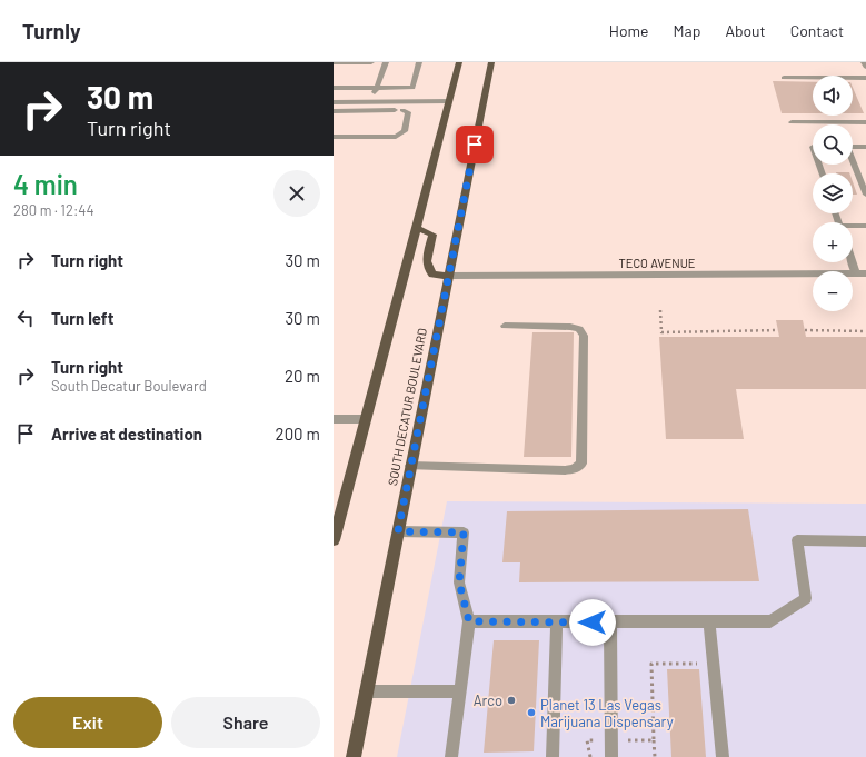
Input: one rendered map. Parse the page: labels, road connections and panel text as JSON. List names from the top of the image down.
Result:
{
  "streets": {
    "main road": ["SOUTH DECATUR BOULEVARD"],
    "street": ["TECO AVENUE"]
  },
  "crossings": [
    ["TECO AVENUE", "SOUTH DECATUR BOULEVARD"]
  ],
  "places": ["Arco", "Planet 13 Las Vegas Marijuana Dispensary"],
  "page": {
    "header": "Turnly",
    "nav": [
      "Home",
      "Map",
      "About",
      "Contact"
    ],
    "turn": ["30 m", "Turn right"],
    "map_buttons": ["+", "−"],
    "heading": ["4 min", "280 m · 12:44"],
    "list": [
      {
        "name": "Turn right",
        "value": "30 m"
      },
      {
        "name": "Turn left",
        "value": "30 m"
      },
      {
        "name": "Turn right",
        "note": "South Decatur Boulevard",
        "value": "20 m"
      },
      {
        "name": "Arrive at destination",
        "value": "200 m"
      }
    ],
    "buttons": ["Exit", "Share"]
  }
}
